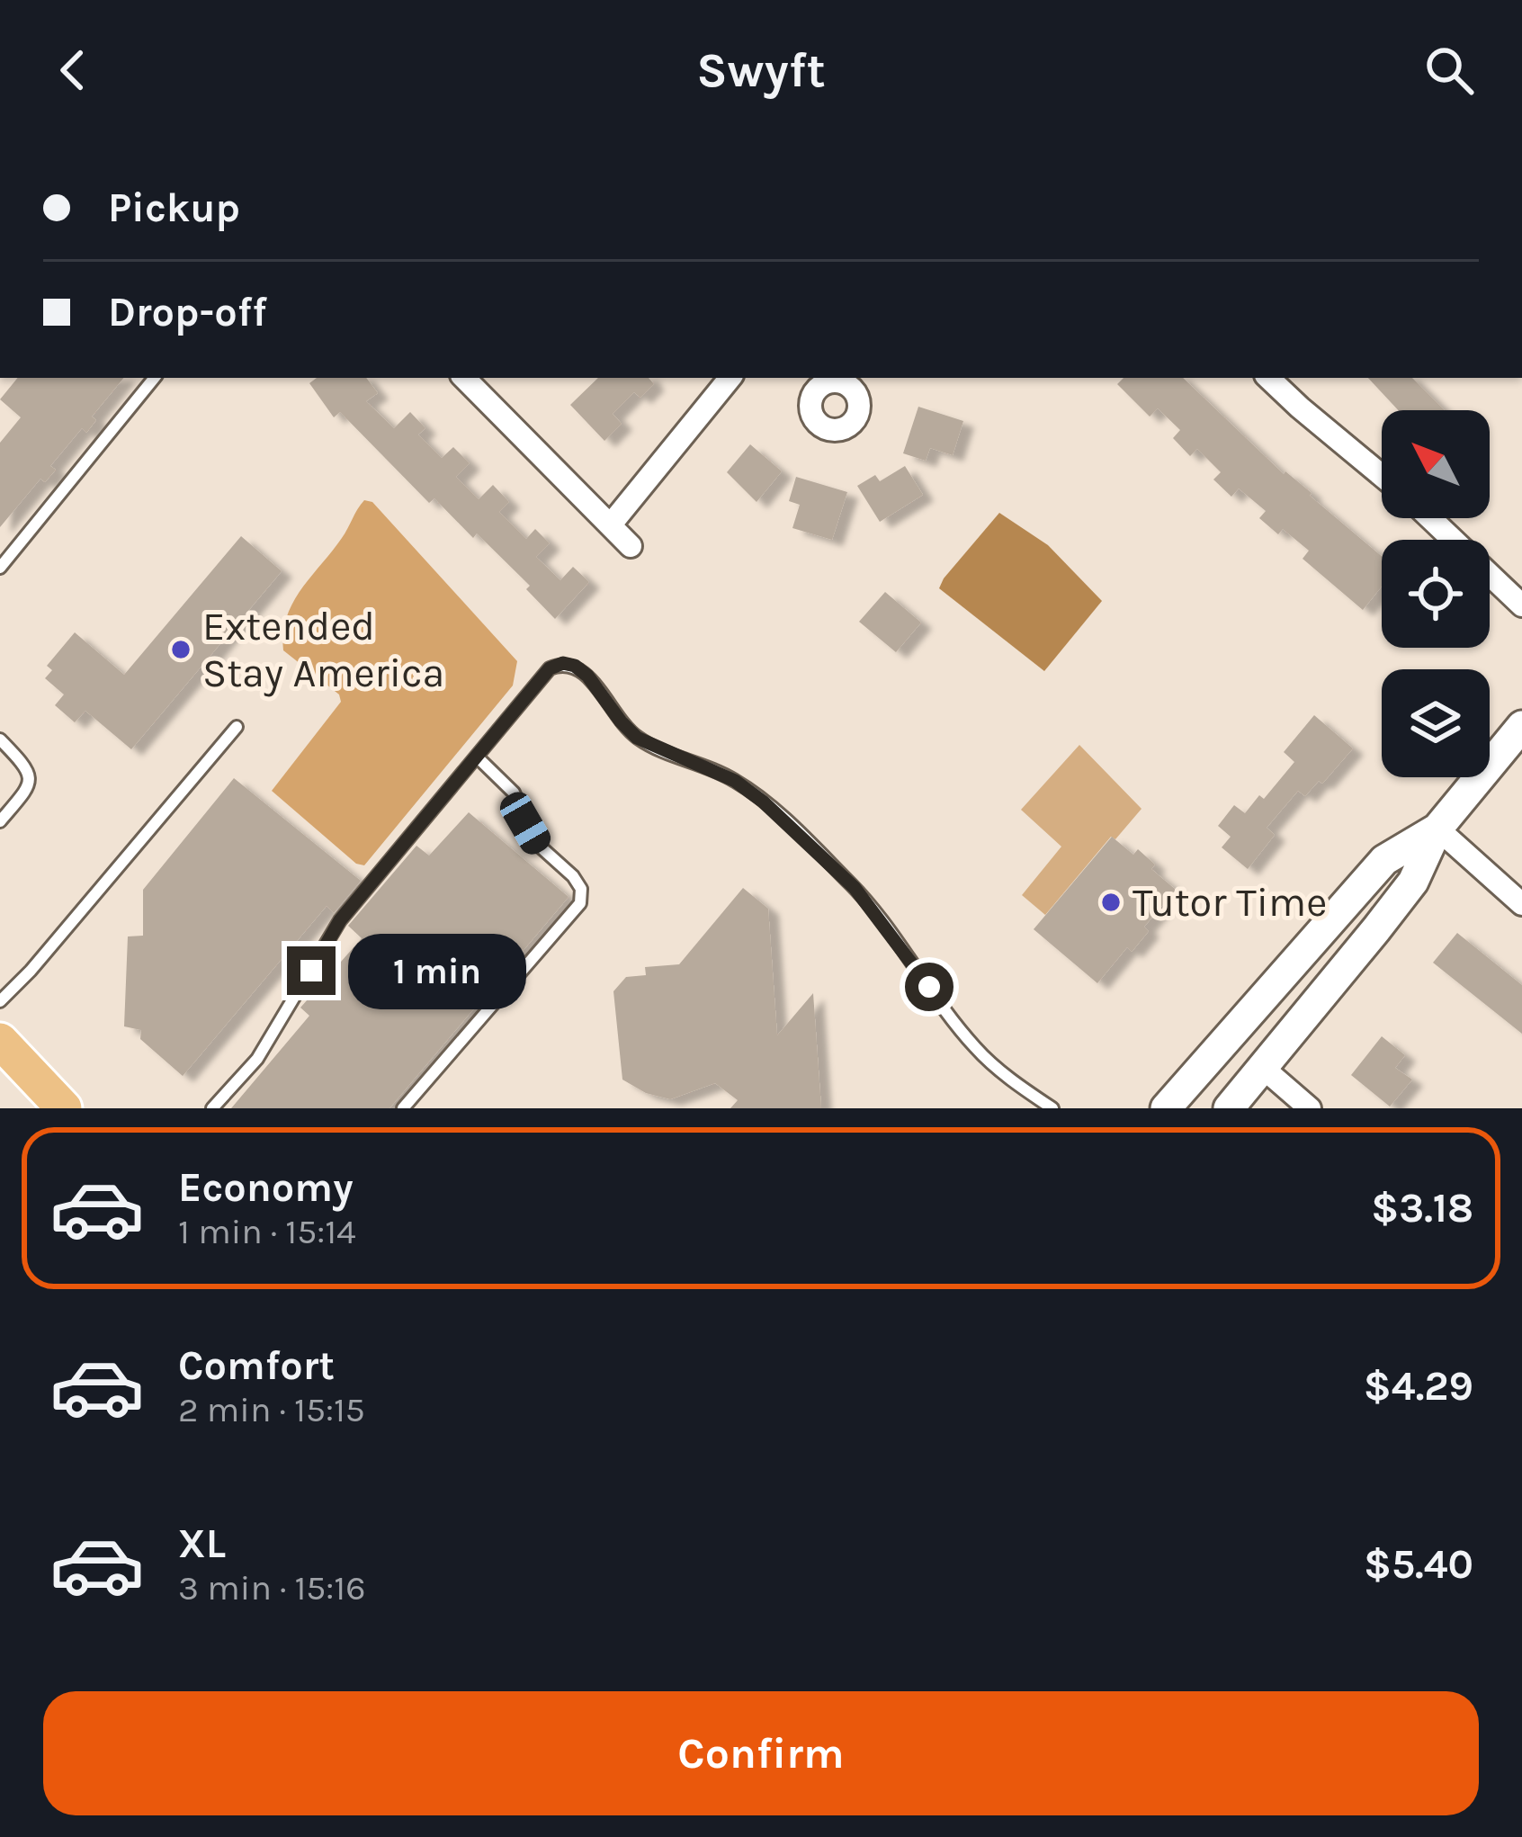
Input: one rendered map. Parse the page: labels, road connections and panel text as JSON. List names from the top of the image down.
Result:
{
  "places": ["Extended Stay America", "Tutor Time"],
  "north": "top left",
  "page": {
    "header": "Swyft",
    "banner": ["Pickup", "Drop-off"],
    "bubble": "1 min",
    "list": [
      {
        "name": "Economy",
        "note": "1 min · 15:14",
        "value": "$3.18"
      },
      {
        "name": "Comfort",
        "note": "2 min · 15:15",
        "value": "$4.29"
      },
      {
        "name": "XL",
        "note": "3 min · 15:16",
        "value": "$5.40"
      }
    ],
    "buttons": "Confirm"
  }
}
